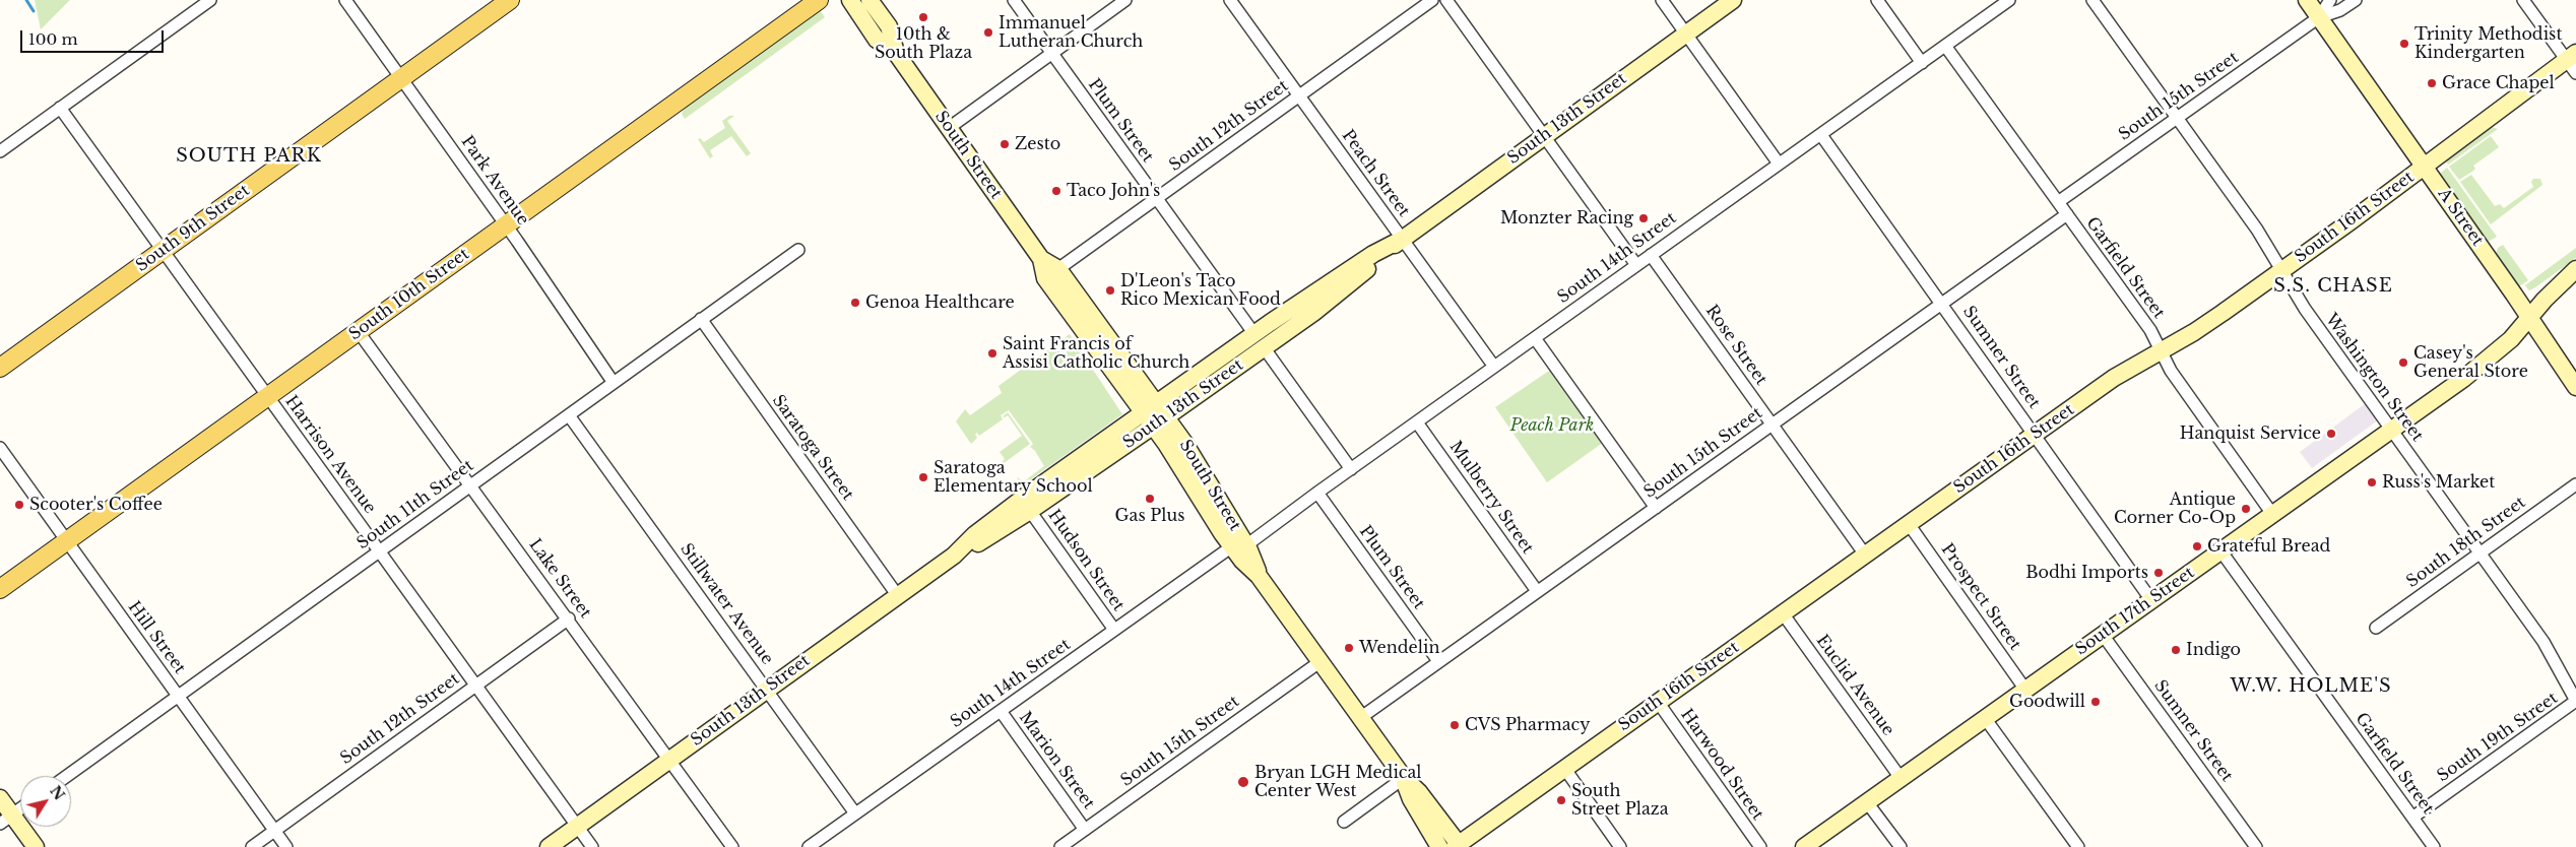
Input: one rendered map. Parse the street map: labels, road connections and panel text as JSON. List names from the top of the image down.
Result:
{
  "streets": {
    "main road": [
      "South 13th Street",
      "South Street",
      "South 16th Street",
      "A Street",
      "South 9th Street",
      "South 10th Street",
      "South 17th Street"
    ],
    "street": [
      "South 15th Street",
      "Plum Street",
      "South 12th Street",
      "Peach Street",
      "Park Avenue",
      "South 14th Street",
      "Garfield Street",
      "Rose Street",
      "Sumner Street",
      "Washington Street",
      "Saratoga Street",
      "Harrison Avenue",
      "Mulberry Street",
      "South 11th Street",
      "South 18th Street",
      "Hudson Street",
      "Lake Street",
      "Prospect Street",
      "Stillwater Avenue",
      "Hill Street",
      "Euclid Avenue",
      "South 19th Street",
      "Marion Street",
      "Harwood Street"
    ]
  },
  "crossings": [
    ["South 15th Street", "Plum Street"],
    ["South 15th Street", "South Street"],
    ["South 15th Street", "A Street"],
    ["South 15th Street", "Garfield Street"],
    ["South 15th Street", "Rose Street"],
    ["South 15th Street", "Sumner Street"],
    ["South 15th Street", "Washington Street"],
    ["South 15th Street", "Mulberry Street"],
    ["South 15th Street", "Marion Street"],
    ["South 13th Street", "Plum Street"],
    ["South 13th Street", "South Street"],
    ["South 13th Street", "Peach Street"],
    ["South 13th Street", "Saratoga Street"],
    ["South 13th Street", "Harrison Avenue"],
    ["South 13th Street", "Hudson Street"],
    ["South 13th Street", "Lake Street"],
    ["South 13th Street", "Stillwater Avenue"],
    ["Plum Street", "South 12th Street"],
    ["Plum Street", "South 14th Street"],
    ["South 12th Street", "South Street"],
    ["South 12th Street", "Peach Street"],
    ["South 12th Street", "Harrison Avenue"],
    ["South 12th Street", "Lake Street"],
    ["South 12th Street", "Hill Street"],
    ["South Street", "South 16th Street"],
    ["South Street", "South 14th Street"],
    ["Peach Street", "South 14th Street"],
    ["Park Avenue", "South 9th Street"],
    ["Park Avenue", "South 10th Street"],
    ["Park Avenue", "South 11th Street"],
    ["South 16th Street", "A Street"],
    ["South 16th Street", "Garfield Street"],
    ["South 16th Street", "Rose Street"],
    ["South 16th Street", "Sumner Street"],
    ["South 16th Street", "Washington Street"],
    ["South 16th Street", "Prospect Street"],
    ["South 16th Street", "Euclid Avenue"],
    ["South 16th Street", "Harwood Street"],
    ["A Street", "South 17th Street"],
    ["South 9th Street", "Harrison Avenue"],
    ["South 14th Street", "Garfield Street"],
    ["South 14th Street", "Rose Street"],
    ["South 14th Street", "Sumner Street"],
    ["South 14th Street", "Mulberry Street"],
    ["South 14th Street", "Hudson Street"],
    ["South 14th Street", "Stillwater Avenue"],
    ["South 14th Street", "Marion Street"],
    ["Garfield Street", "South 17th Street"],
    ["Garfield Street", "South 19th Street"],
    ["South 10th Street", "Harrison Avenue"],
    ["South 10th Street", "Lake Street"],
    ["South 10th Street", "Hill Street"],
    ["Sumner Street", "South 17th Street"],
    ["Washington Street", "South 18th Street"],
    ["Washington Street", "South 17th Street"],
    ["Washington Street", "South 19th Street"],
    ["Saratoga Street", "South 11th Street"],
    ["Harrison Avenue", "South 11th Street"],
    ["South 11th Street", "Lake Street"],
    ["South 11th Street", "Stillwater Avenue"],
    ["South 11th Street", "Hill Street"],
    ["Prospect Street", "South 17th Street"],
    ["South 17th Street", "Euclid Avenue"]
  ],
  "districts": ["SOUTH PARK", "S.S. CHASE", "W.W. HOLME'S"],
  "parks": ["Peach Park"],
  "places": [
    "10th & South Plaza",
    "Immanuel Lutheran Church",
    "Trinity Methodist Kindergarten",
    "Grace Chapel",
    "Zesto",
    "Taco John's",
    "Monzter Racing",
    "D'Leon's Taco Rico Mexican Food",
    "Genoa Healthcare",
    "Saint Francis of Assisi Catholic Church",
    "Casey's General Store",
    "Hanquist Service",
    "Saratoga Elementary School",
    "Russ's Market",
    "Gas Plus",
    "Scooter's Coffee",
    "Antique Corner Co-Op",
    "Grateful Bread",
    "Bodhi Imports",
    "Wendelin",
    "Indigo",
    "Goodwill",
    "CVS Pharmacy",
    "Bryan LGH Medical Center West",
    "South Street Plaza"
  ],
  "scale_bar": "100 m",
  "north": "top right"
}
